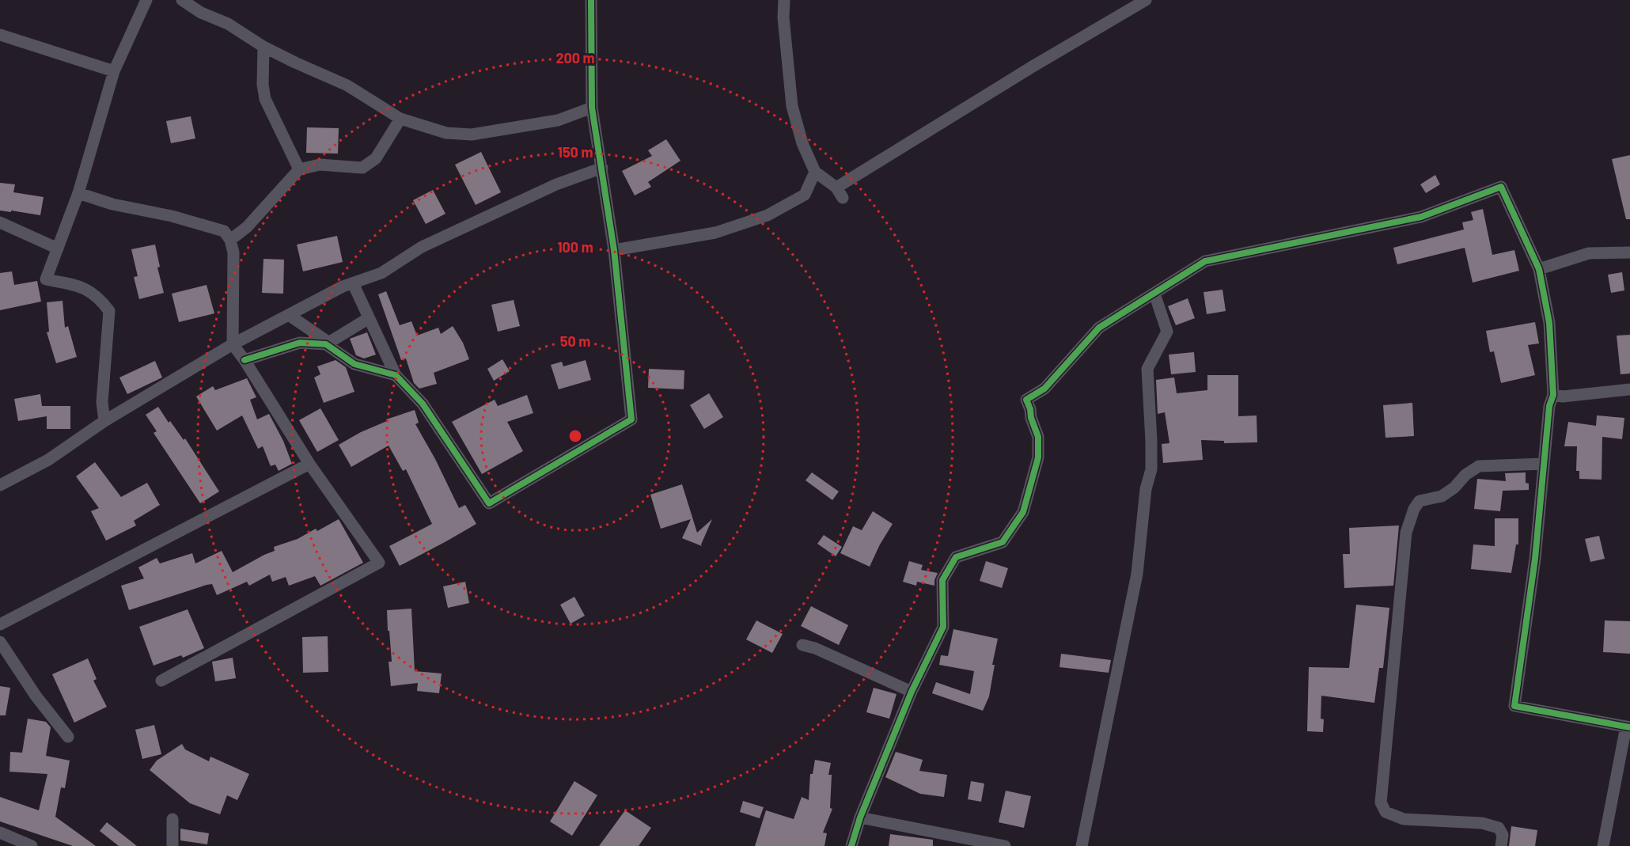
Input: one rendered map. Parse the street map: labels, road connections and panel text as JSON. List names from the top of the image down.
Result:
{
  "rings": [
    "200 m",
    "150 m",
    "100 m",
    "50 m"
  ]
}
